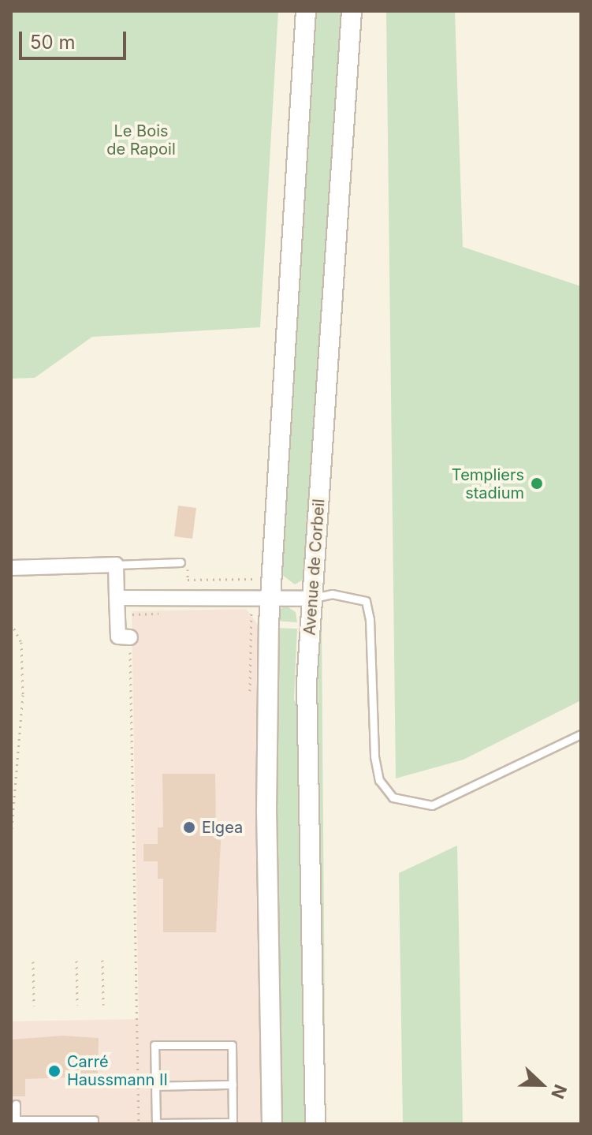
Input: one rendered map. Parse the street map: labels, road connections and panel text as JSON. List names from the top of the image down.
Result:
{
  "streets": {
    "main road": ["Avenue de Corbeil"]
  },
  "parks": ["Le Bois de Rapoil"],
  "places": ["Templiers stadium", "Elgea", "Carré Haussmann II"],
  "scale_bar": "50 m",
  "north": "right"
}
